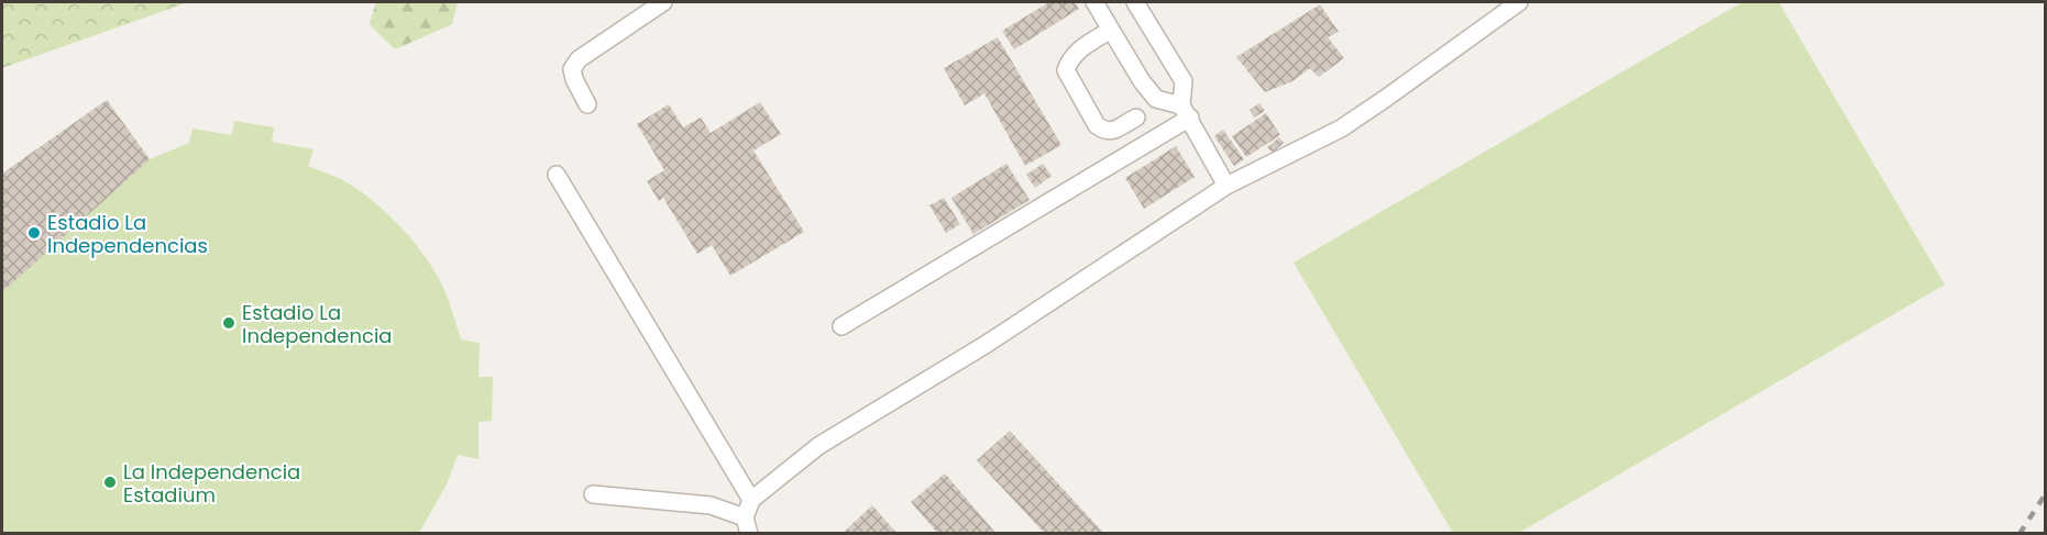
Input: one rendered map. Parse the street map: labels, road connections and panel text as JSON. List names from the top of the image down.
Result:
{
  "places": ["Estadio La Independencias", "Estadio La Independencia", "La Independencia Estadium"]
}
